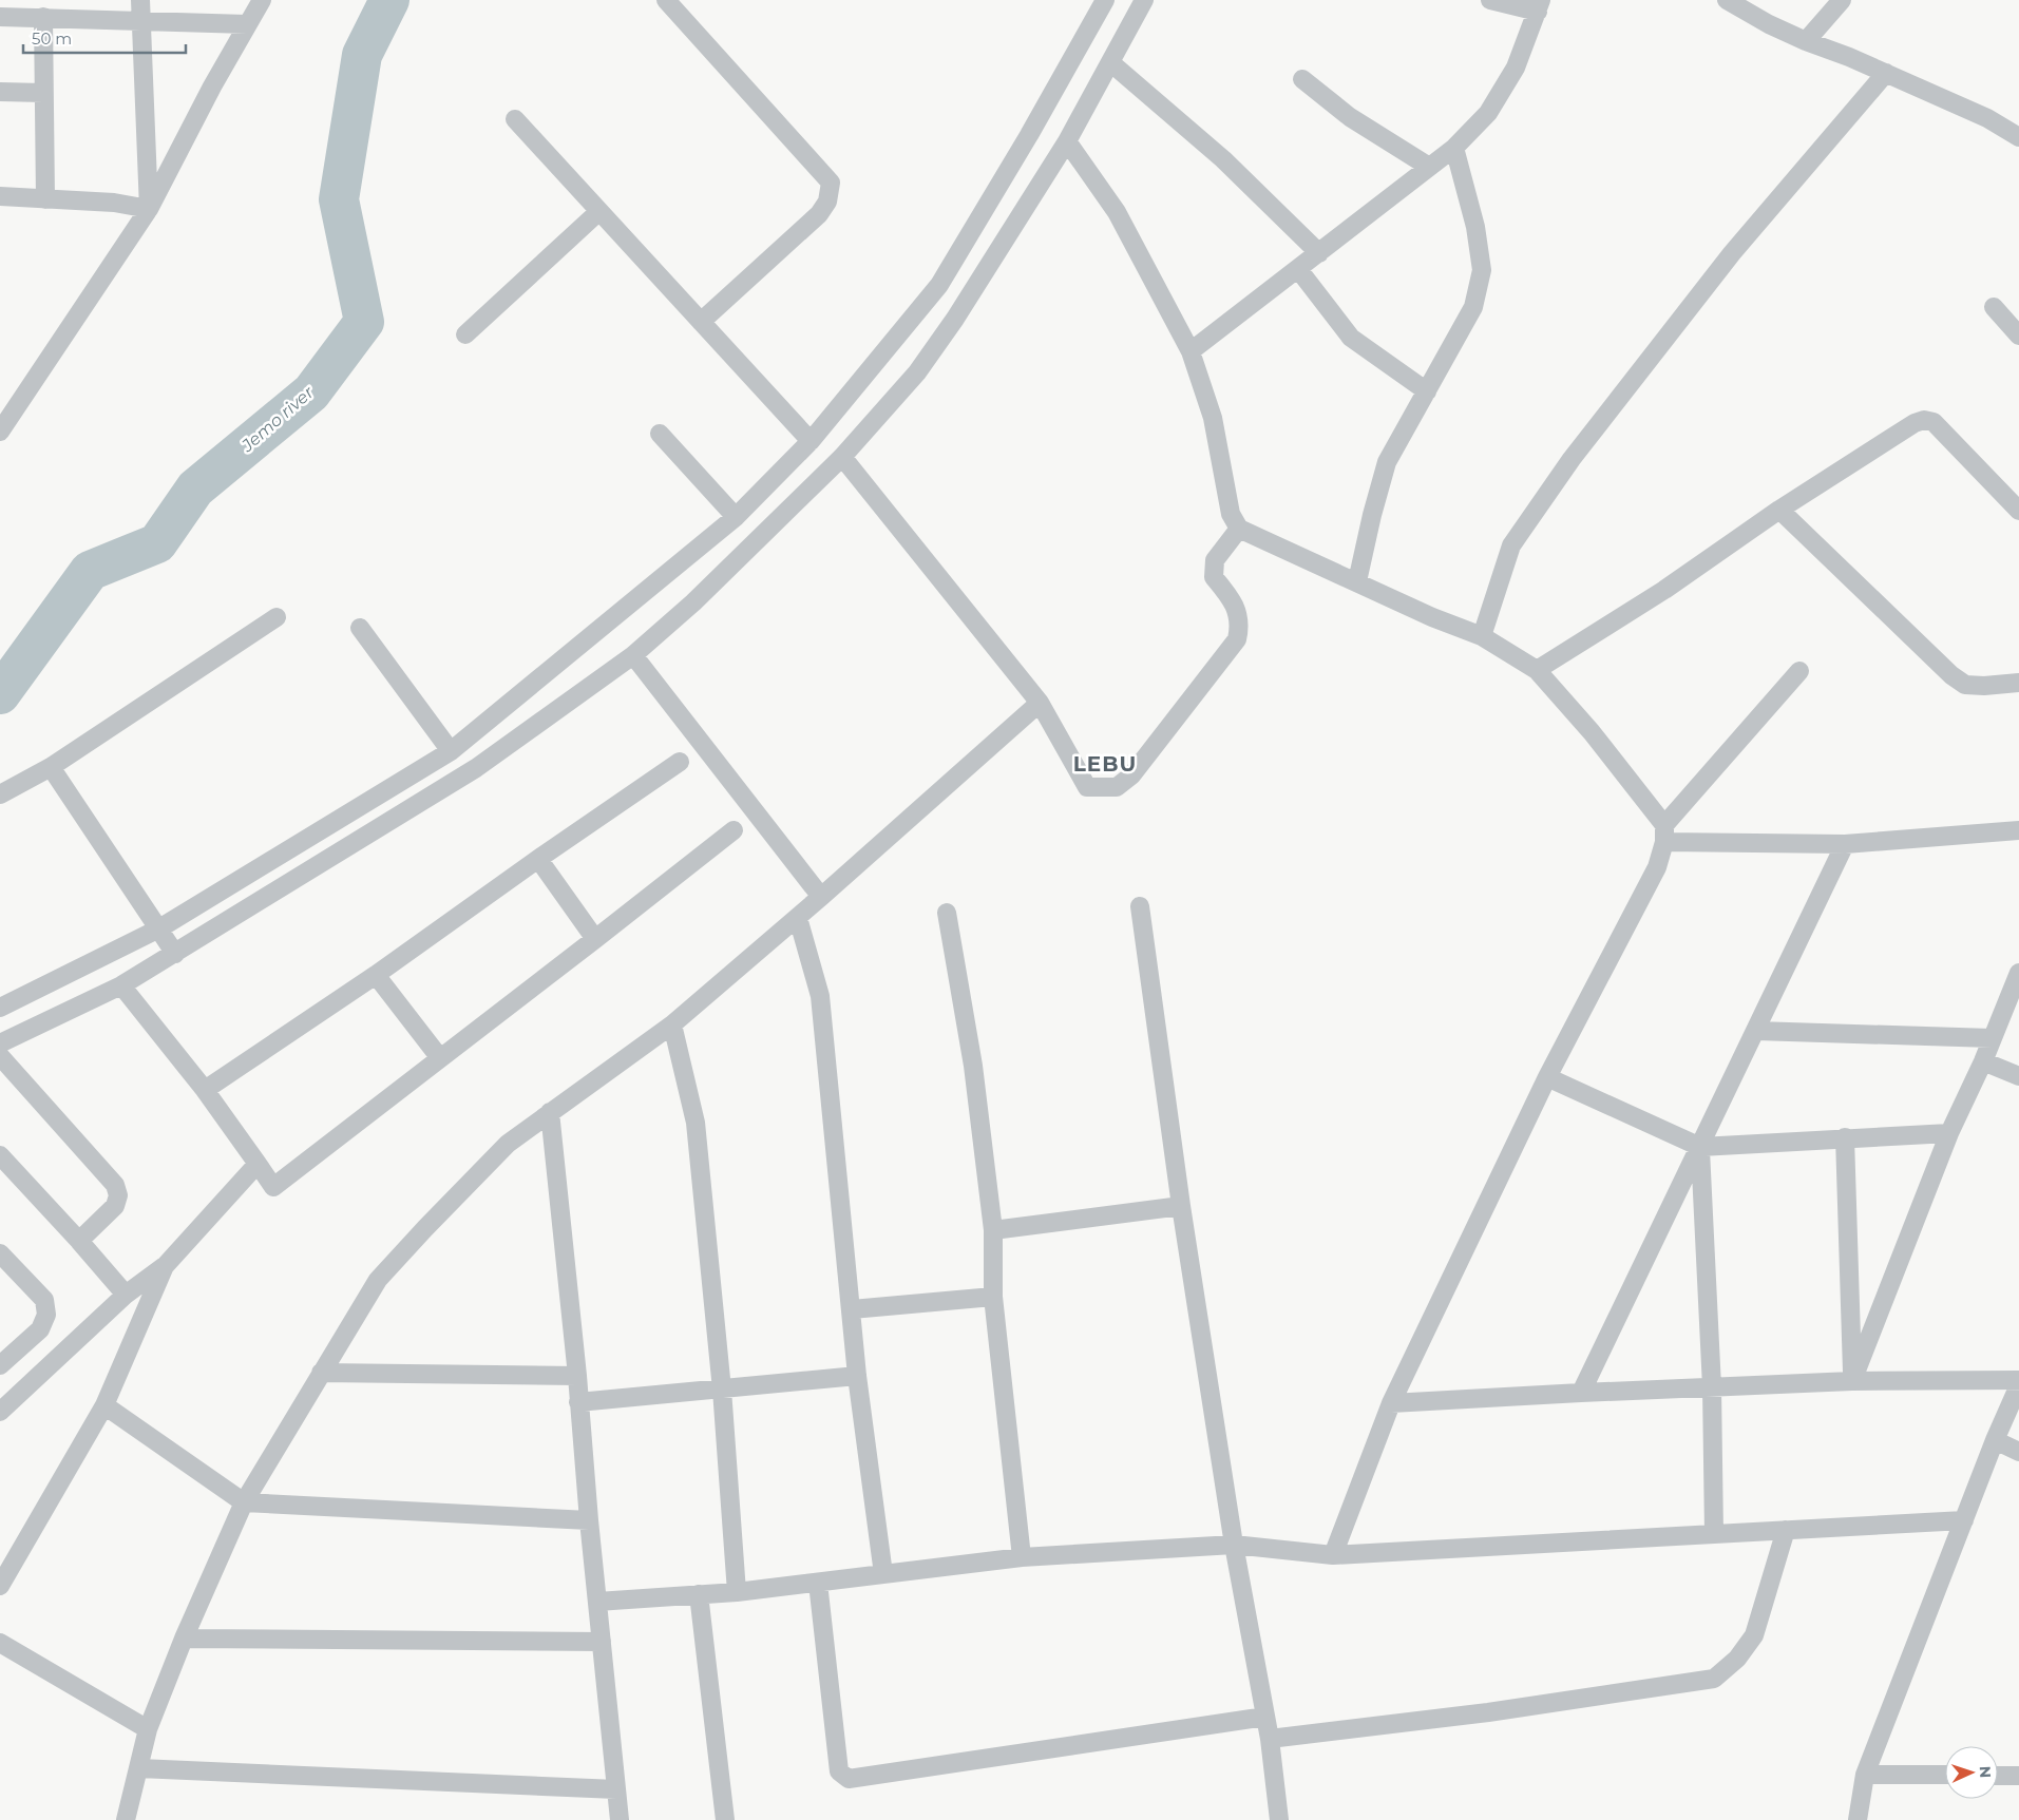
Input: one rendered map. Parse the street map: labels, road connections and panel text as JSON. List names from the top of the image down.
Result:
{
  "districts": ["LEBU"],
  "water": ["Jemo river"],
  "scale_bar": "50 m",
  "north": "right"
}
